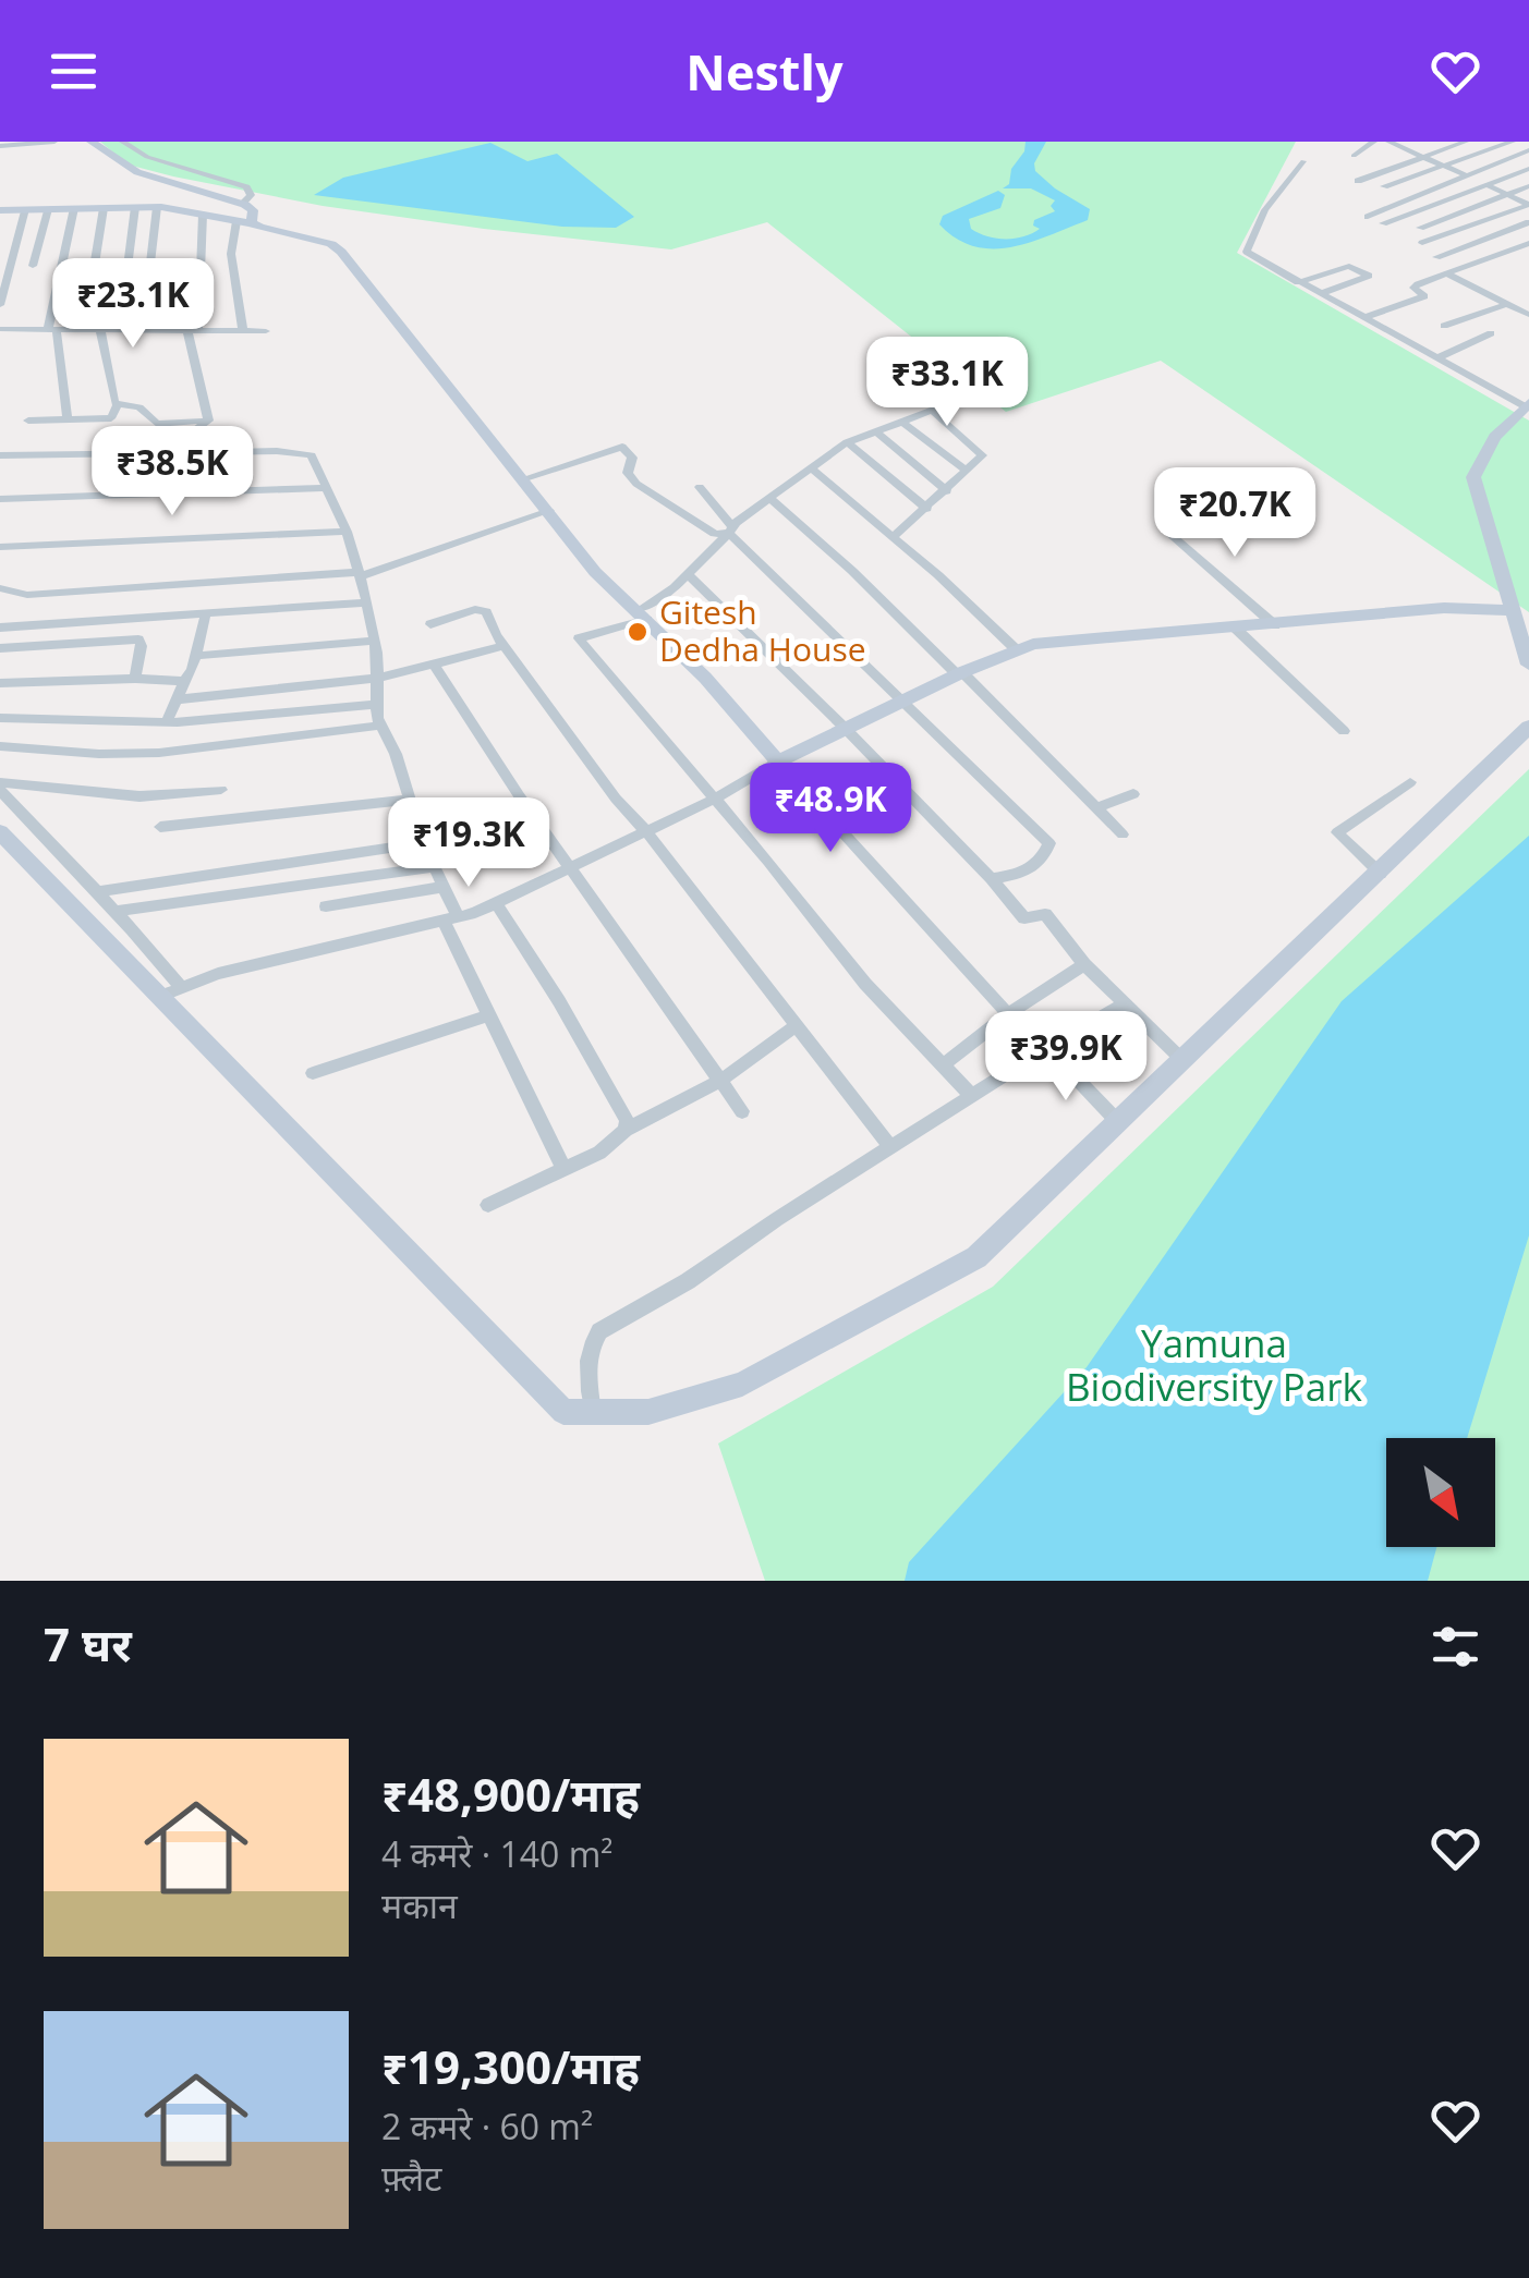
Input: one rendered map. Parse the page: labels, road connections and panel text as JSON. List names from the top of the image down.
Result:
{
  "parks": ["Yamuna Biodiversity Park"],
  "places": ["Gitesh Dedha House"],
  "north": "bottom right",
  "page": {
    "header": "Nestly",
    "price": [
      "₹23.1K",
      "₹33.1K",
      "₹38.5K",
      "₹20.7K",
      "₹48.9K",
      "₹19.3K",
      "₹39.9K"
    ],
    "heading": "7 घर",
    "list": [
      {
        "name": "₹48,900/माह",
        "note": "4 कमरे · 140 m² · मकान"
      },
      {
        "name": "₹19,300/माह",
        "note": "2 कमरे · 60 m² · फ़्लैट"
      }
    ]
  }
}
